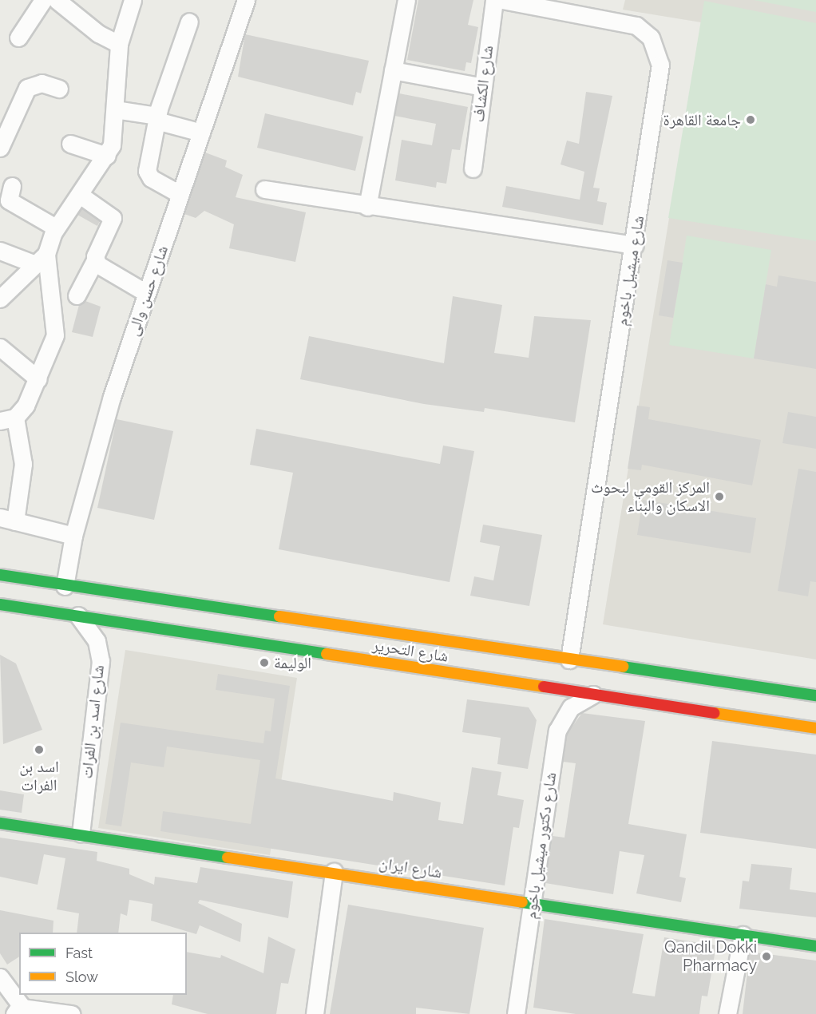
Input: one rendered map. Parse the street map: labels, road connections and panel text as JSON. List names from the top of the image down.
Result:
{
  "streets": {
    "main road": ["شارع التحرير", "شارع ايران"],
    "street": [
      "شارع الكشاف",
      "شارع ميشيل باخوم",
      "شارع حسن والى",
      "شارع اسد بن الفرات",
      "شارع دكتور ميشيل باخوم"
    ]
  },
  "crossings": [
    ["شارع ميشيل باخوم", "شارع التحرير"],
    ["شارع حسن والى", "شارع التحرير"],
    ["شارع التحرير", "شارع اسد بن الفرات"],
    ["شارع التحرير", "شارع دكتور ميشيل باخوم"],
    ["شارع اسد بن الفرات", "شارع ايران"],
    ["شارع دكتور ميشيل باخوم", "شارع ايران"]
  ],
  "places": [
    "جامعة القاهرة",
    "المركز القومي لبحوث الاسكان والبناء",
    "الوليمة",
    "اسد بن الفرات",
    "Qandil Dokki Pharmacy"
  ],
  "legend": ["Fast", "Slow"]
}
